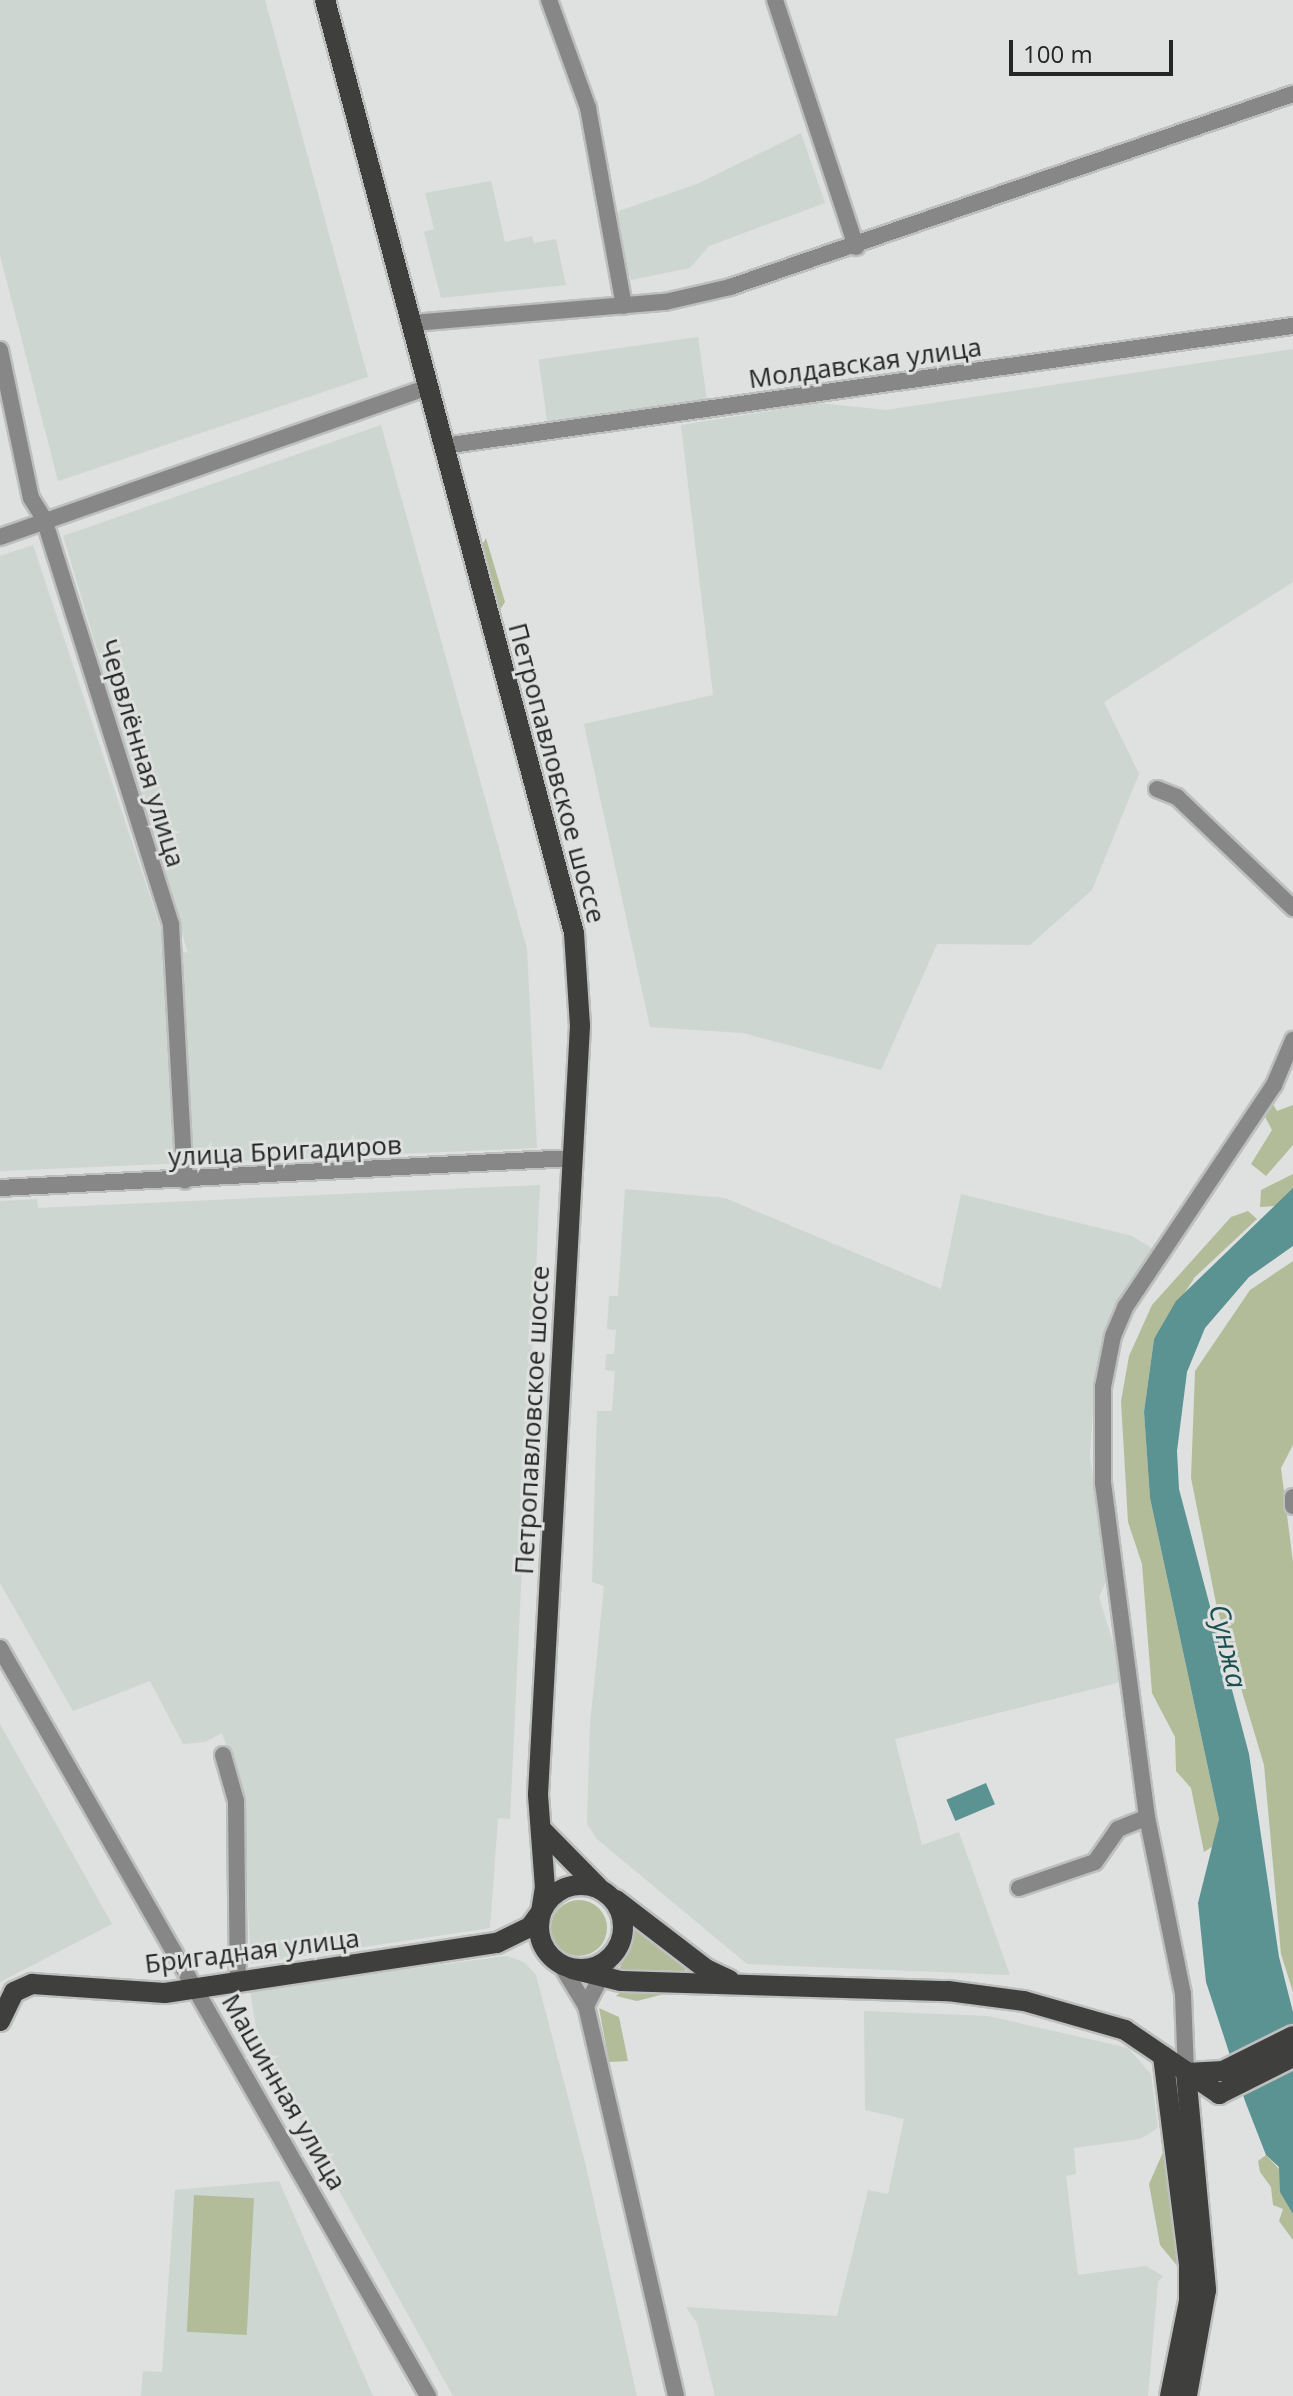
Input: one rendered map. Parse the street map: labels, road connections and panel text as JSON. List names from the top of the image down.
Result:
{
  "streets": {
    "main road": ["Петропавловское шоссе", "Бригадная улица"],
    "street": [
      "Молдавская улица",
      "Червлённая улица",
      "улица Бригадиров",
      "Машинная улица"
    ]
  },
  "crossings": [
    ["Молдавская улица", "Петропавловское шоссе"],
    ["Червлённая улица", "улица Бригадиров"],
    ["Петропавловское шоссе", "улица Бригадиров"],
    ["Бригадная улица", "Машинная улица"]
  ],
  "water": ["Сунжа"],
  "scale_bar": "100 m"
}
